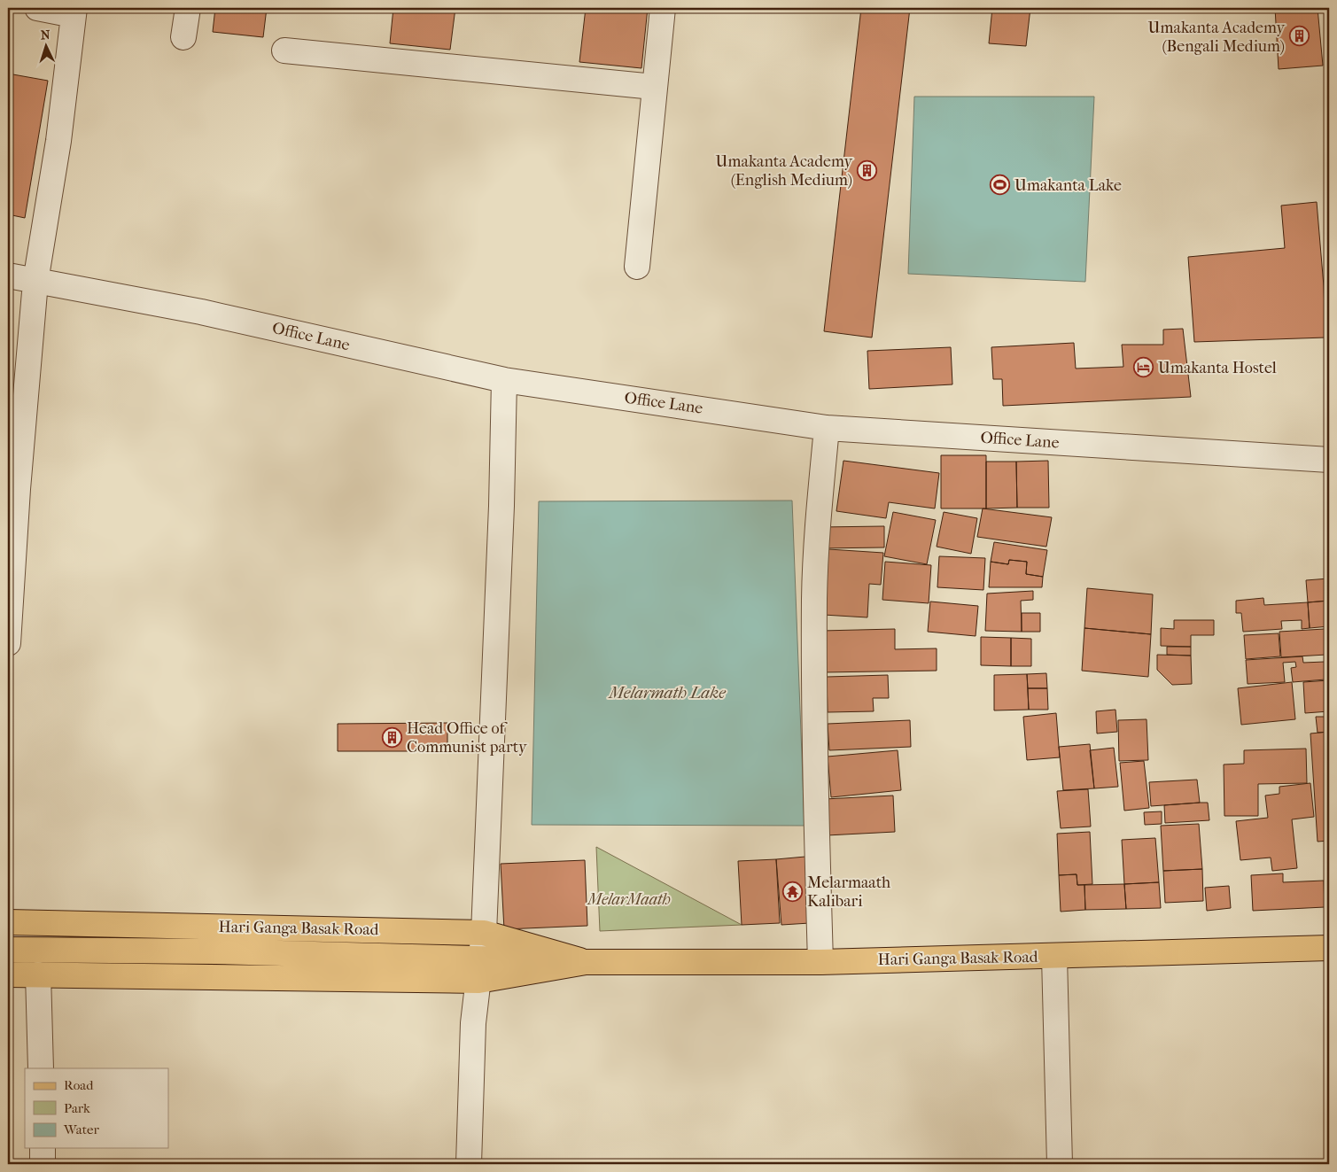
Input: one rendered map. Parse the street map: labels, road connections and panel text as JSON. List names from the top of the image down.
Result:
{
  "streets": {
    "main road": ["Hari Ganga Basak Road"],
    "street": ["Office Lane"]
  },
  "water": ["Melarmath Lake"],
  "parks": ["MelarMaath"],
  "places": {
    "building": ["Umakanta Academy (Bengali Medium)", "Umakanta Academy (English Medium)", "Head Office of Communist party"],
    "sports": ["Umakanta Lake"],
    "hotel": ["Umakanta Hostel"],
    "temple": ["Melarmaath Kalibari"]
  },
  "legend": ["Road", "Park", "Water"],
  "north": "top"
}
